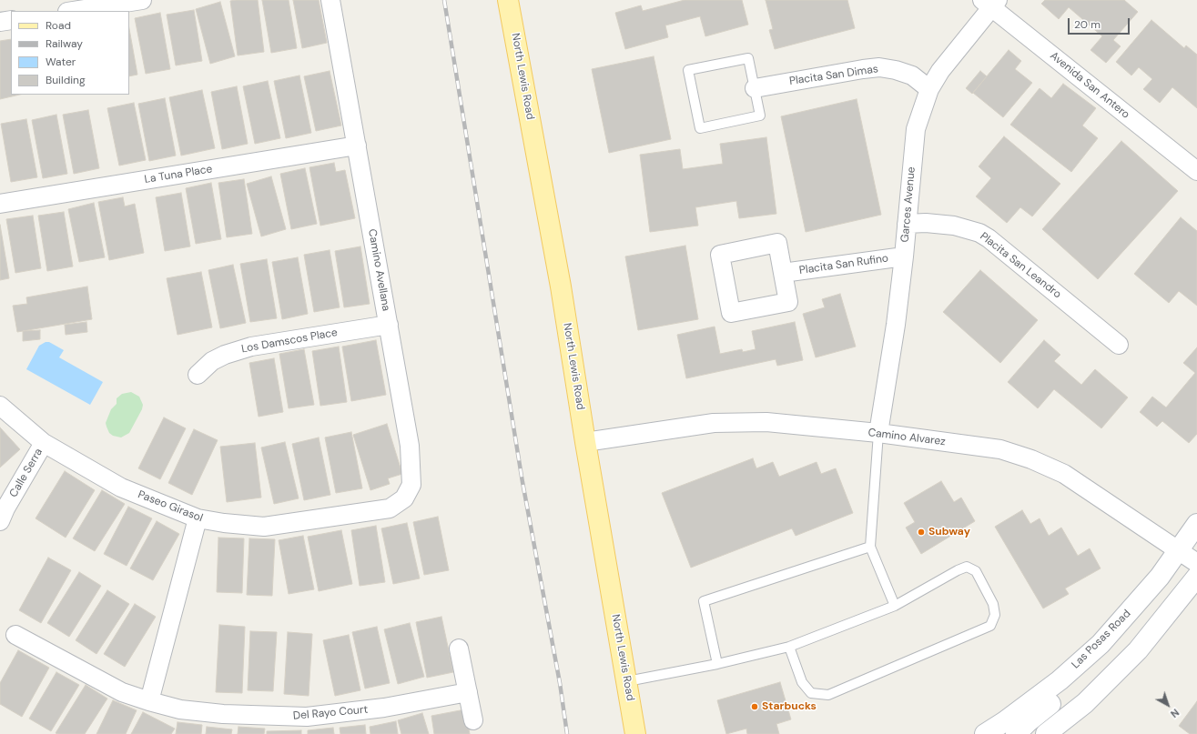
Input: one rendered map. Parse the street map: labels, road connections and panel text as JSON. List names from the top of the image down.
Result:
{
  "streets": {
    "main road": ["North Lewis Road", "Las Posas Road"],
    "street": [
      "Placita San Dimas",
      "Avenida San Antero",
      "La Tuna Place",
      "Garces Avenue",
      "Placita San Rufino",
      "Placita San Leandro",
      "Camino Avellana",
      "Los Damscos Place",
      "Camino Alvarez",
      "Calle Serra",
      "Paseo Girasol",
      "Del Rayo Court"
    ]
  },
  "crossings": [
    ["Placita San Dimas", "Garces Avenue"],
    ["North Lewis Road", "Camino Alvarez"],
    ["Avenida San Antero", "Garces Avenue"],
    ["La Tuna Place", "Camino Avellana"],
    ["Garces Avenue", "Placita San Rufino"],
    ["Garces Avenue", "Placita San Leandro"],
    ["Garces Avenue", "Camino Alvarez"],
    ["Camino Avellana", "Los Damscos Place"],
    ["Camino Avellana", "Paseo Girasol"],
    ["Camino Alvarez", "Las Posas Road"],
    ["Calle Serra", "Paseo Girasol"]
  ],
  "places": ["Subway", "Starbucks"],
  "legend": [
    "Road",
    "Railway",
    "Water",
    "Building"
  ],
  "scale_bar": "20 m",
  "north": "bottom right"
}
